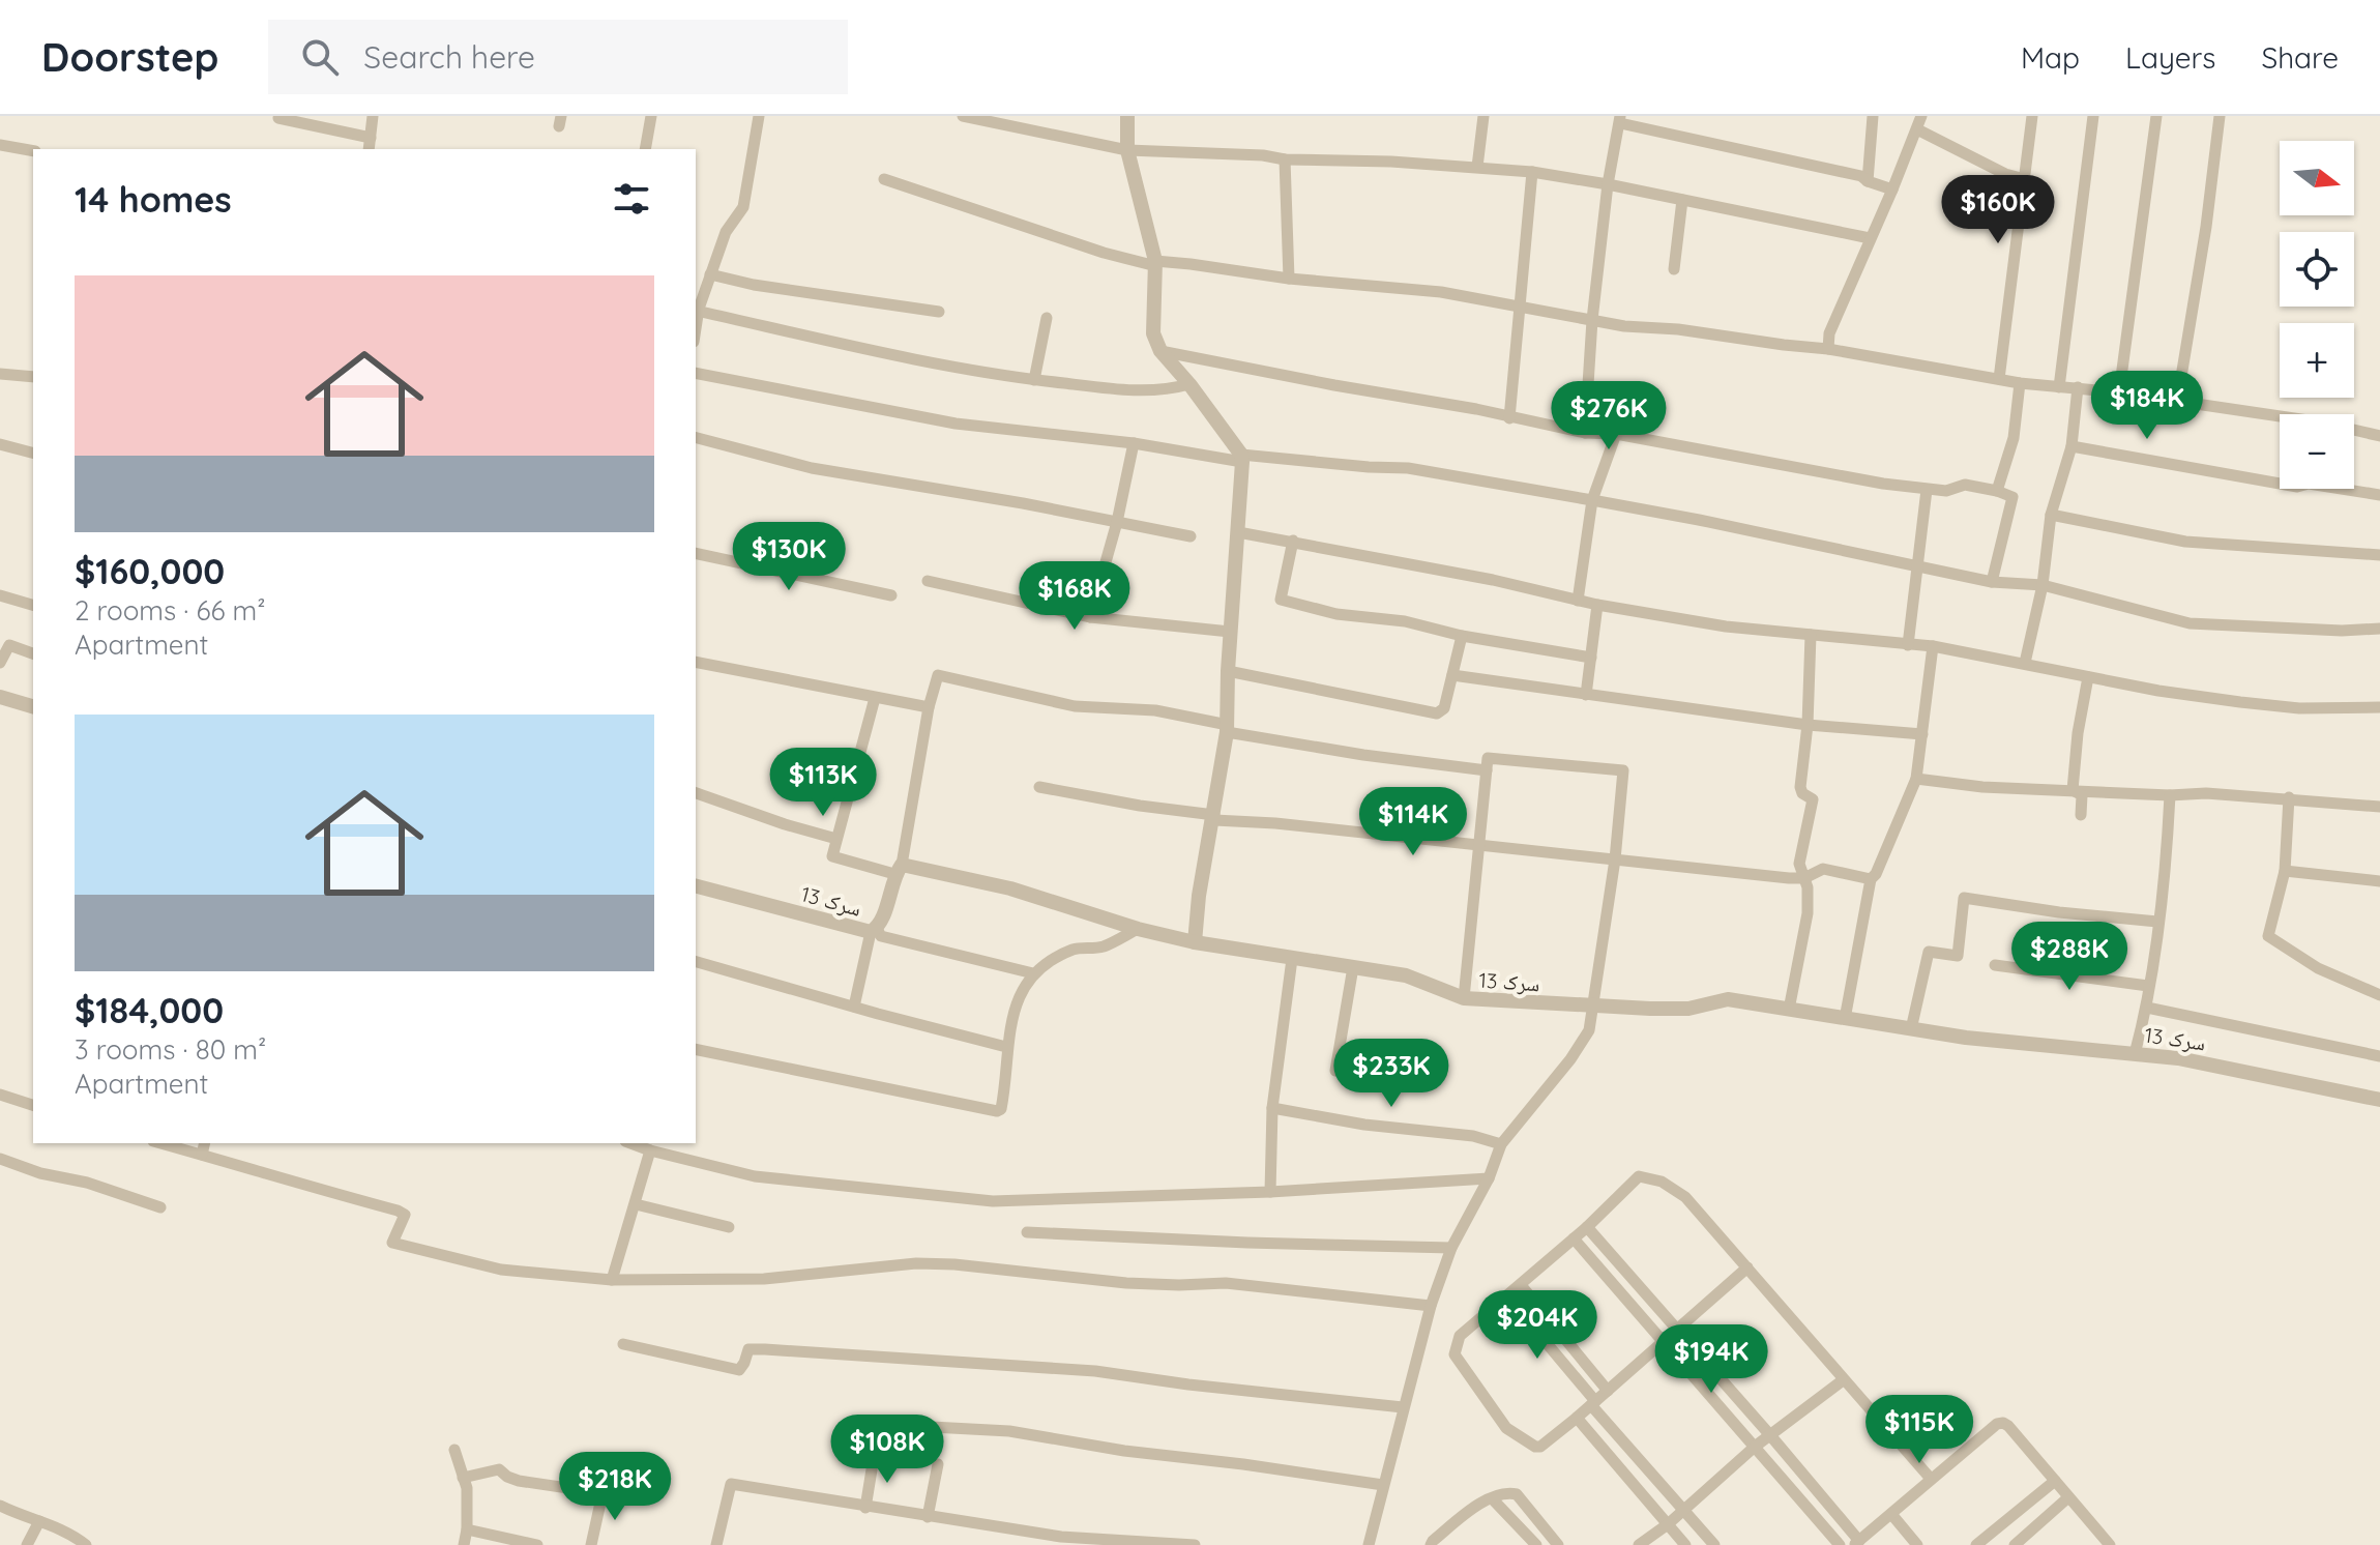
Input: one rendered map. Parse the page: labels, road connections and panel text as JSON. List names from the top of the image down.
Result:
{
  "streets": {
    "street": ["سرک 13"]
  },
  "north": "right",
  "page": {
    "header": "Doorstep",
    "search": "Search here",
    "nav": ["Map", "Layers", "Share"],
    "map_buttons": ["+", "−"],
    "heading": "14 homes",
    "price": [
      "$160K",
      "$184K",
      "$276K",
      "$130K",
      "$168K",
      "$113K",
      "$114K",
      "$288K",
      "$233K",
      "$204K",
      "$194K",
      "$115K",
      "$108K",
      "$218K"
    ],
    "list": [
      {
        "name": "$160,000",
        "note": "2 rooms · 66 m² · Apartment"
      },
      {
        "name": "$184,000",
        "note": "3 rooms · 80 m² · Apartment"
      }
    ]
  }
}
